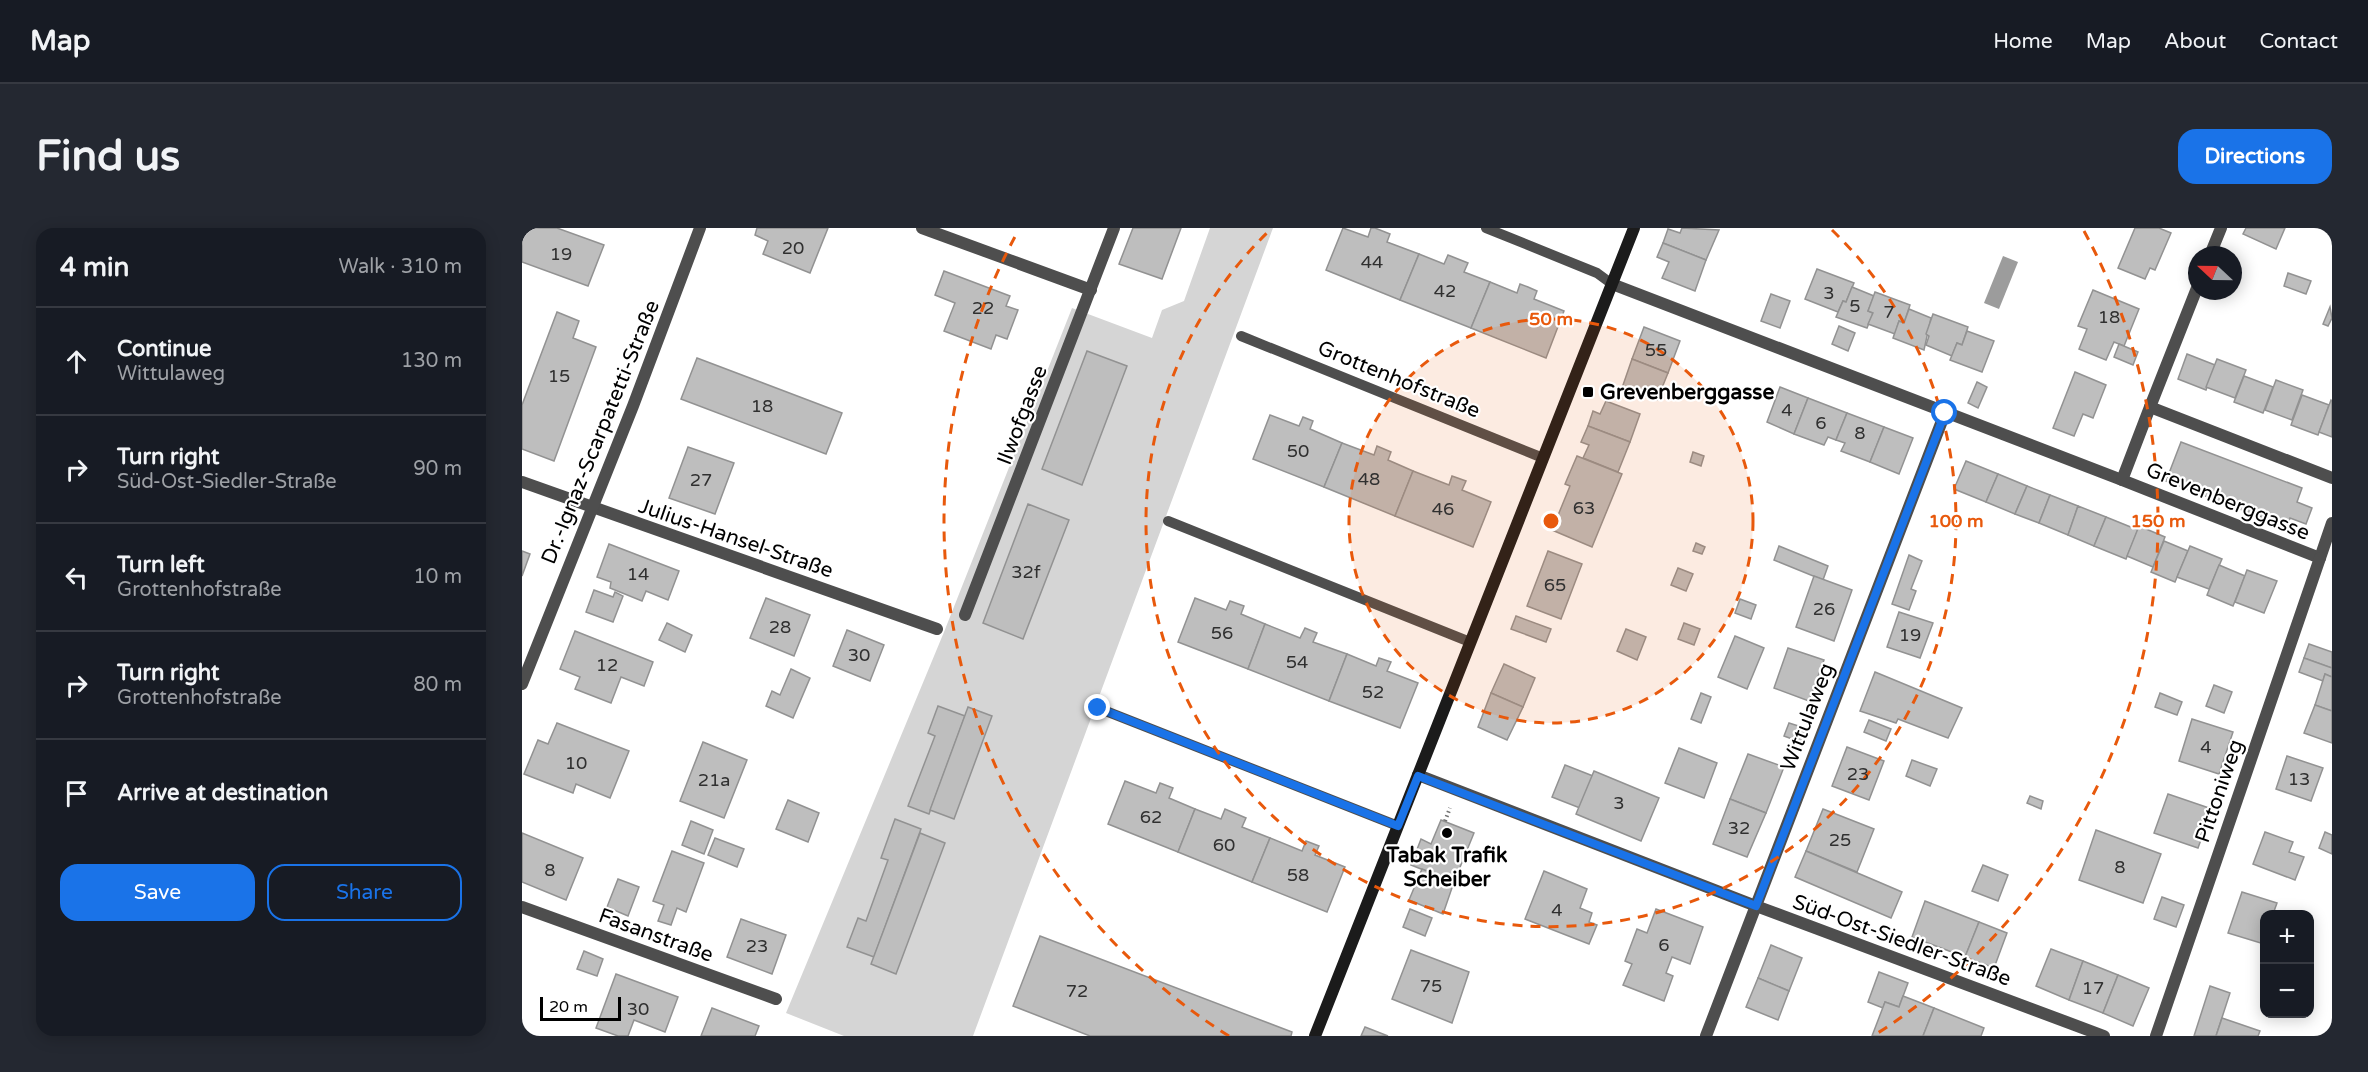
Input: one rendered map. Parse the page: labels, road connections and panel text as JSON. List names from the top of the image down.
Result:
{
  "streets": {
    "street": [
      "Ilwofgasse",
      "Dr.-Ignaz-Scarpatetti-Straße",
      "Grevenberggasse",
      "Julius-Hansel-Straße",
      "Wittulaweg",
      "Pittoniweg",
      "Fasanstraße",
      "Süd-Ost-Siedler-Straße"
    ],
    "lane": ["Grottenhofstraße"]
  },
  "crossings": [
    ["Dr.-Ignaz-Scarpatetti-Straße", "Julius-Hansel-Straße"],
    ["Grevenberggasse", "Wittulaweg"],
    ["Grevenberggasse", "Pittoniweg"],
    ["Wittulaweg", "Süd-Ost-Siedler-Straße"]
  ],
  "places": {
    "transit": ["Grevenberggasse"],
    "other": ["Tabak Trafik Scheiber"]
  },
  "house_numbers": [
    "20",
    "19",
    "44",
    "42",
    "3",
    "5",
    "22",
    "7",
    "18",
    "55",
    "15",
    "18",
    "4",
    "6",
    "8",
    "50",
    "48",
    "27",
    "63",
    "46",
    "32f",
    "14",
    "65",
    "26",
    "28",
    "56",
    "19",
    "30",
    "54",
    "12",
    "52",
    "4",
    "10",
    "23",
    "13",
    "21a",
    "3",
    "62",
    "32",
    "25",
    "60",
    "8",
    "8",
    "58",
    "4",
    "6",
    "23",
    "75",
    "17",
    "72",
    "30"
  ],
  "scale_bar": "20 m",
  "north": "left",
  "page": {
    "header": "Map",
    "nav": [
      "Home",
      "Map",
      "About",
      "Contact"
    ],
    "buttons": [
      "Directions",
      ["Save", "Share"]
    ],
    "title": "Find us",
    "heading": ["4 min", "Walk · 310 m"],
    "list": [
      ["Continue", "Wittulaweg", "130 m"],
      ["Turn right", "Süd-Ost-Siedler-Straße", "90 m"],
      ["Turn left", "Grottenhofstraße", "10 m"],
      ["Turn right", "Grottenhofstraße", "80 m"],
      "Arrive at destination"
    ],
    "map_buttons": ["+", "−"],
    "scale": "20 m"
  },
  "rings": ["50 m", "100 m", "150 m"]
}
